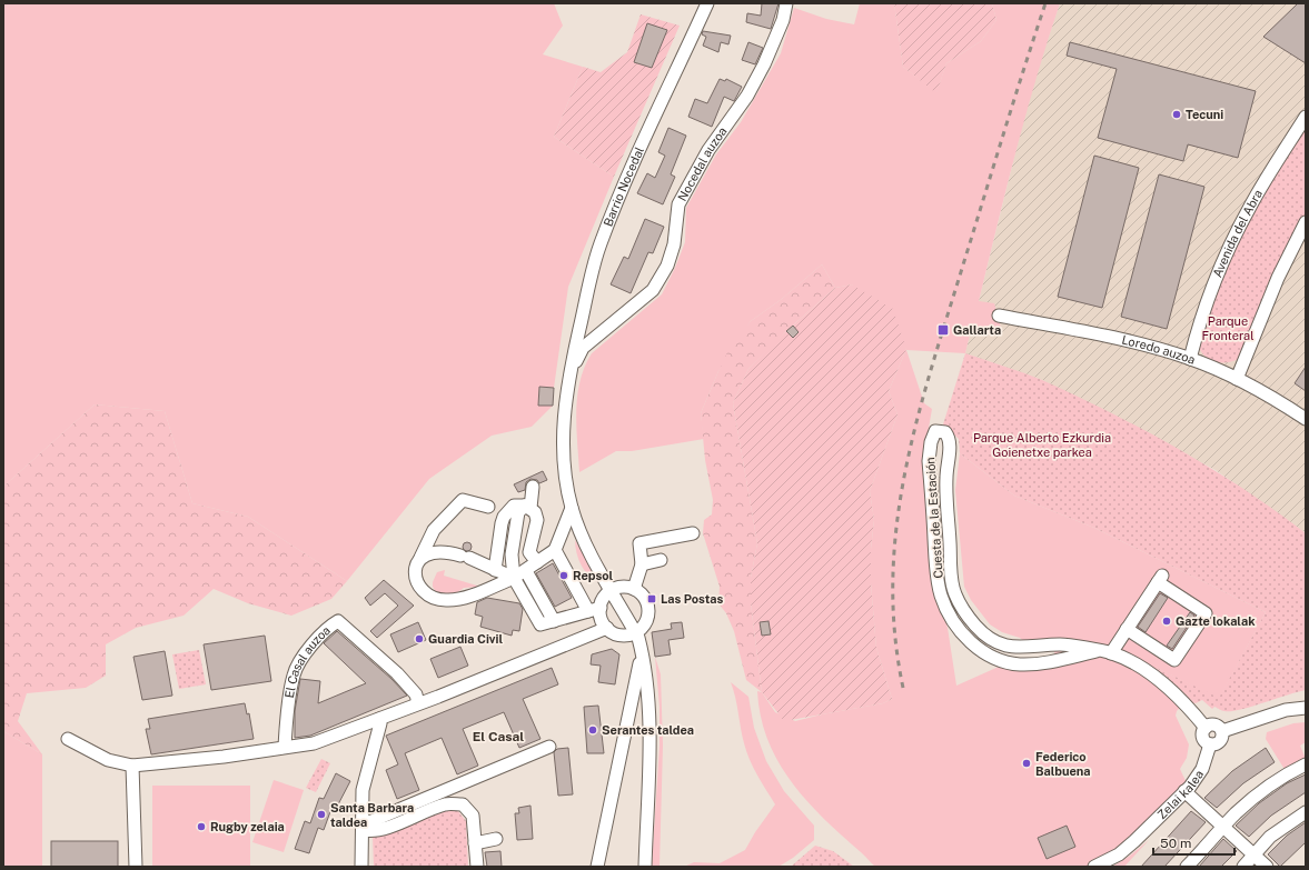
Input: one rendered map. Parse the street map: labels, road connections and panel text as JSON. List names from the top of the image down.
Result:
{
  "streets": {
    "street": [
      "Nocedal auzoa",
      "Barrio Nocedal",
      "Avenida del Abra",
      "Loredo auzoa",
      "Cuesta de la Estación",
      "El Casal auzoa",
      "Zelai kalea"
    ]
  },
  "crossings": [
    ["Nocedal auzoa", "Barrio Nocedal"],
    ["Avenida del Abra", "Loredo auzoa"],
    ["Cuesta de la Estación", "Zelai kalea"]
  ],
  "districts": ["El Casal"],
  "parks": ["Parque Fronteral", "Parque Alberto Ezkurdia Goienetxe parkea"],
  "places": {
    "other": [
      "Tecuni",
      "Repsol",
      "Gazte lokalak",
      "Guardia Civil",
      "Serantes taldea",
      "Federico Balbuena",
      "Santa Barbara taldea",
      "Rugby zelaia"
    ],
    "transit": ["Gallarta", "Las Postas"]
  },
  "scale_bar": "50 m"
}
